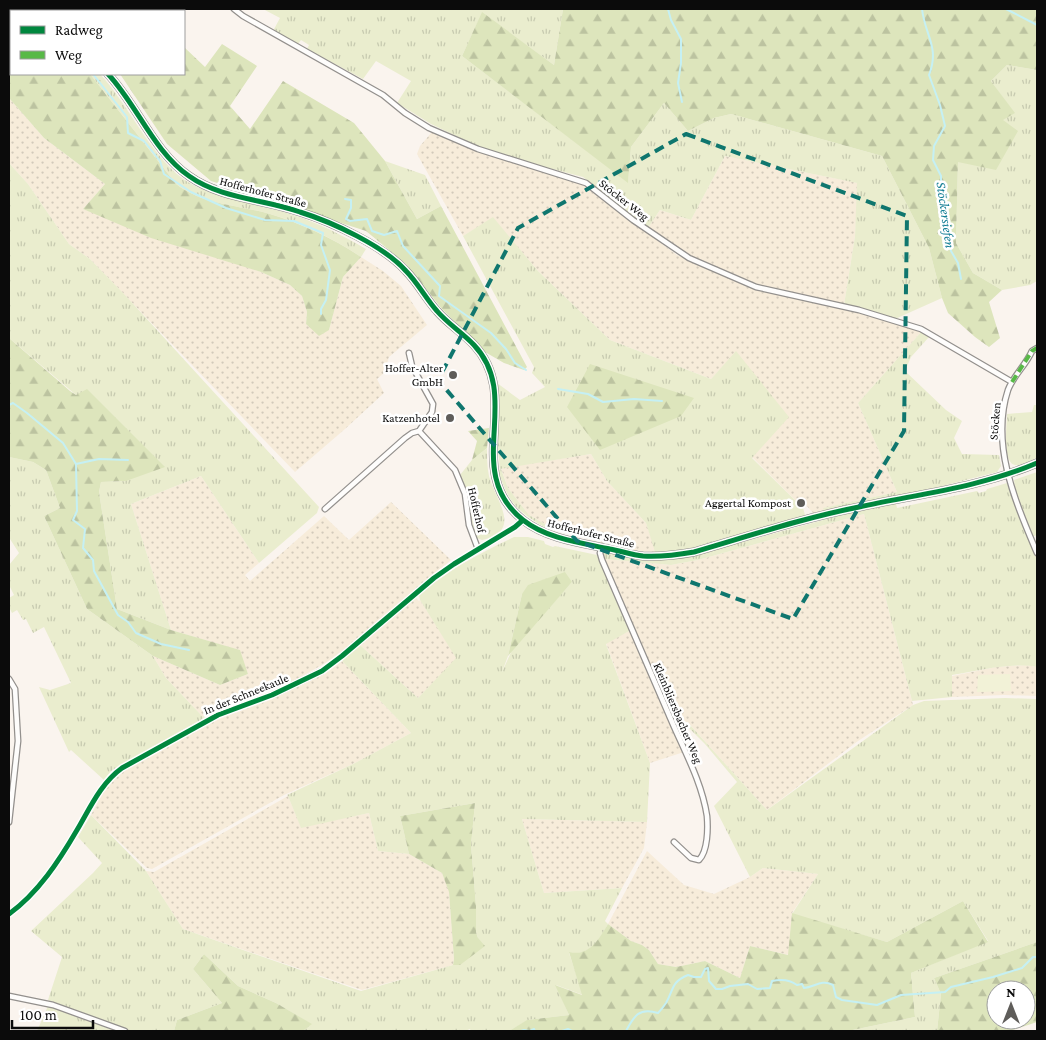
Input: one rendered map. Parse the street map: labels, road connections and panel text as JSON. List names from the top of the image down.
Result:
{
  "streets": {
    "street": [
      "Hofferhofer Straße",
      "Stöcker Weg",
      "Stöcken",
      "Hofferhof",
      "In der Schneekaule",
      "Kleinbliersbacher Weg"
    ]
  },
  "crossings": [
    ["Hofferhofer Straße", "Stöcken"],
    ["Hofferhofer Straße", "In der Schneekaule"],
    ["Hofferhofer Straße", "Kleinbliersbacher Weg"],
    ["Stöcker Weg", "Stöcken"],
    ["Hofferhof", "In der Schneekaule"]
  ],
  "water": ["Stöckersiefen"],
  "places": ["Hoffer-Alter GmbH", "Katzenhotel", "Aggertal Kompost"],
  "legend": ["Radweg", "Weg"],
  "scale_bar": "100 m",
  "north": "top"
}
